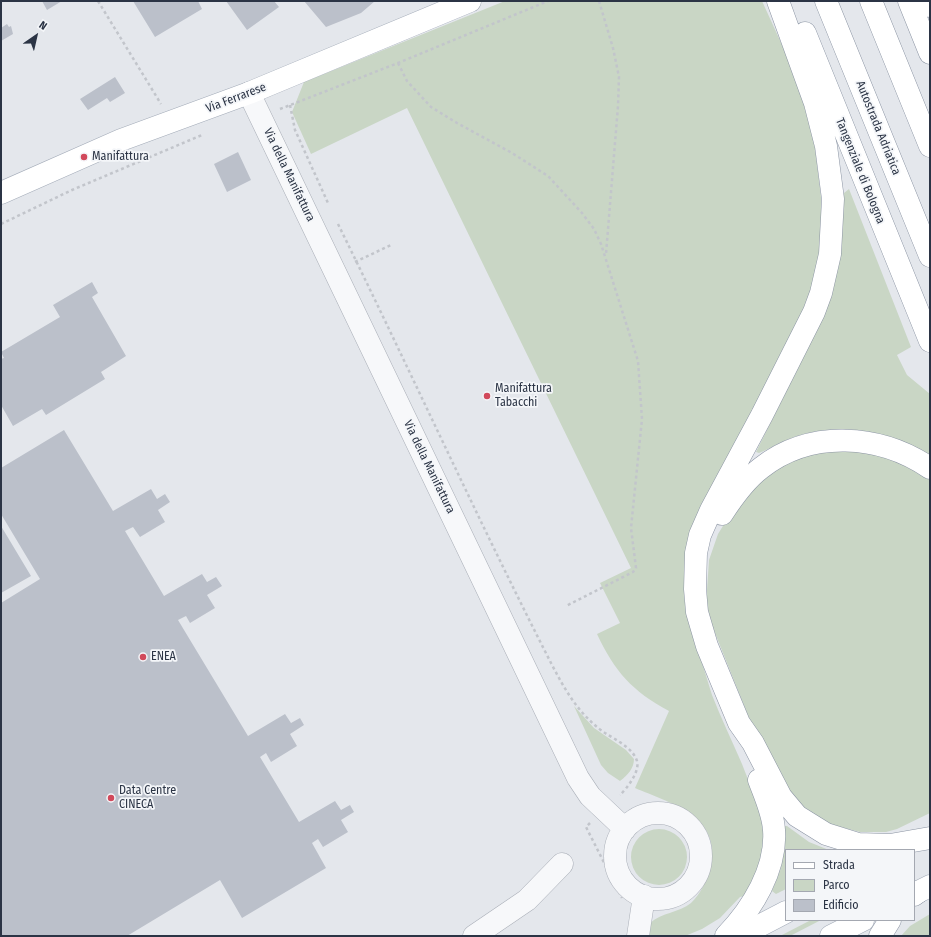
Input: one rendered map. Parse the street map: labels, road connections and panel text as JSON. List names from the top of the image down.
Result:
{
  "streets": {
    "main road": ["Via Ferrarese", "Autostrada Adriatica", "Tangenziale di Bologna"],
    "street": ["Via della Manifattura"]
  },
  "crossings": [
    ["Via Ferrarese", "Via della Manifattura"]
  ],
  "places": [
    "Manifattura",
    "Manifattura Tabacchi",
    "ENEA",
    "Data Centre CINECA"
  ],
  "legend": ["Strada", "Parco", "Edificio"],
  "north": "top right"
}
